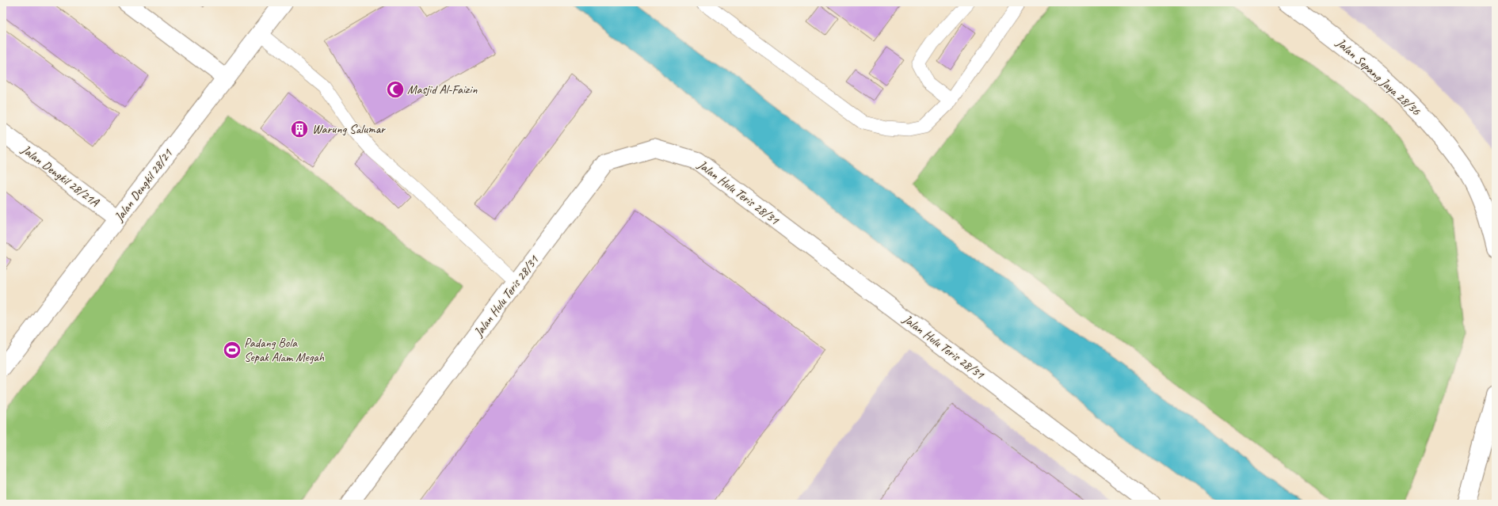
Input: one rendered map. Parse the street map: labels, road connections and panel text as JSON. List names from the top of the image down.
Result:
{
  "streets": {
    "street": [
      "Jalan Sepang Jaya 28/36",
      "Jalan Dengkil 28/21A",
      "Jalan Dengkil 28/21",
      "Jalan Hulu Teris 28/31"
    ]
  },
  "crossings": [
    ["Jalan Dengkil 28/21A", "Jalan Dengkil 28/21"]
  ],
  "places": {
    "mosque": ["Masjid Al-Faizin"],
    "building": ["Warung Salumar"],
    "sports": ["Padang Bola Sepak Alam Megah"]
  }
}
